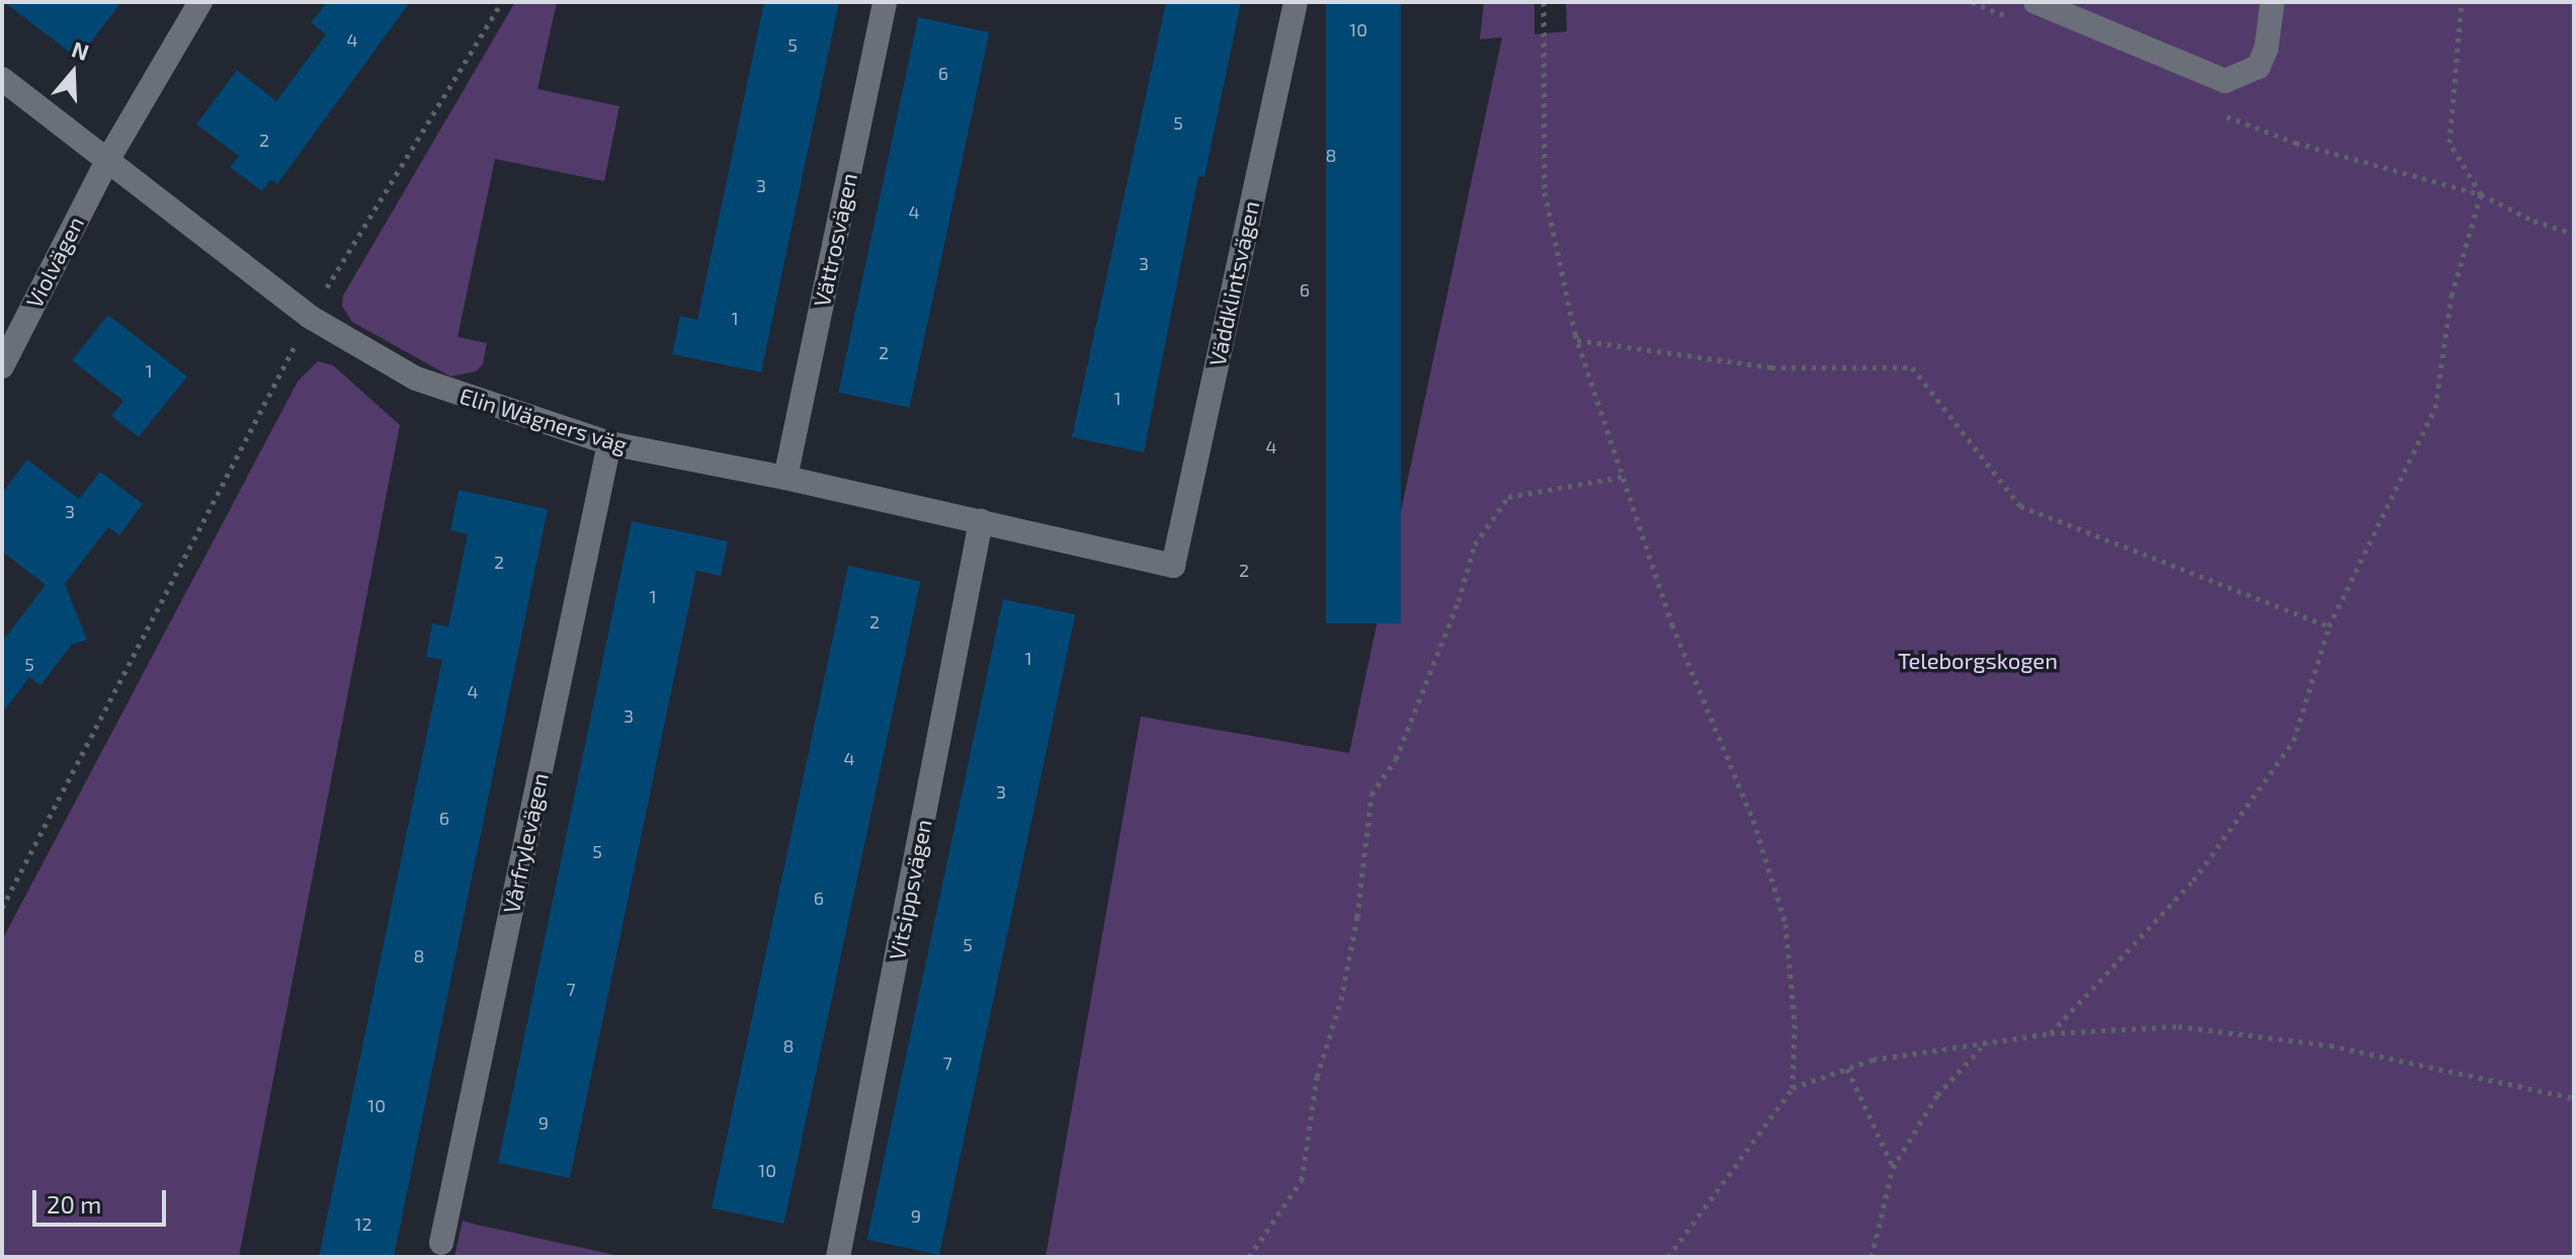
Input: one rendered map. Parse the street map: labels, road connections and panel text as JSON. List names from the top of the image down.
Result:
{
  "streets": {
    "street": [
      "Vättrosvägen",
      "Violvägen",
      "Väddklintsvägen",
      "Elin Wägners väg",
      "Vårfrylevägen",
      "Vitsippsvägen"
    ]
  },
  "crossings": [
    ["Vättrosvägen", "Elin Wägners väg"],
    ["Violvägen", "Elin Wägners väg"],
    ["Väddklintsvägen", "Elin Wägners väg"],
    ["Elin Wägners väg", "Vårfrylevägen"],
    ["Elin Wägners väg", "Vitsippsvägen"]
  ],
  "parks": ["Teleborgskogen"],
  "house_numbers": [
    "10",
    "4",
    "5",
    "6",
    "5",
    "2",
    "8",
    "3",
    "4",
    "3",
    "6",
    "1",
    "2",
    "1",
    "1",
    "4",
    "3",
    "2",
    "2",
    "1",
    "2",
    "1",
    "5",
    "4",
    "3",
    "4",
    "3",
    "6",
    "5",
    "6",
    "5",
    "8",
    "7",
    "8",
    "7",
    "10",
    "9",
    "10",
    "9",
    "12"
  ],
  "scale_bar": "20 m",
  "north": "top"
}
